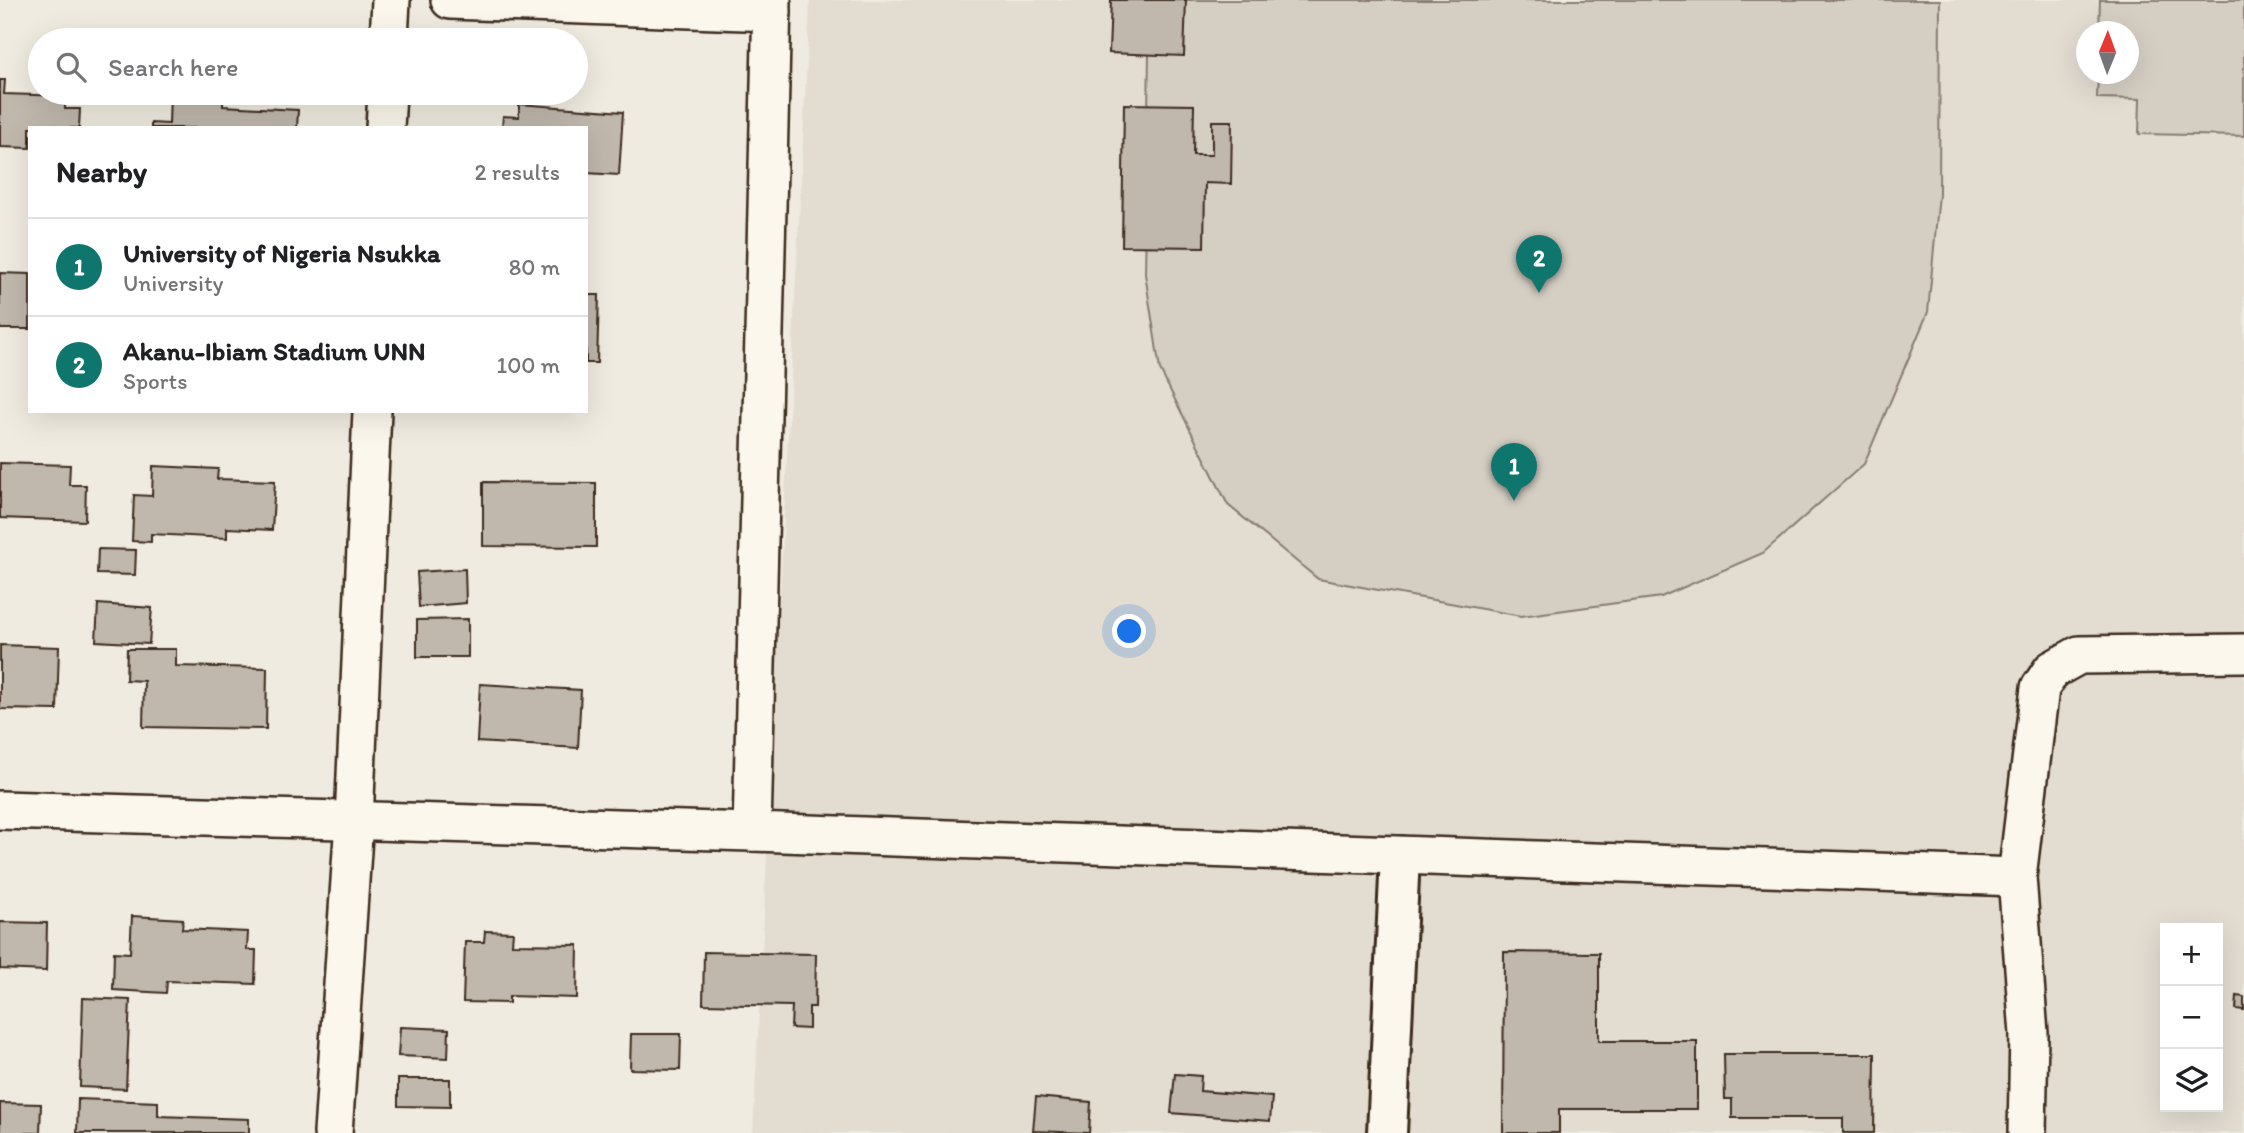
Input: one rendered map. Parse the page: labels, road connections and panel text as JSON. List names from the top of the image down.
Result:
{
  "north": "top",
  "page": {
    "search": "Search here",
    "heading": ["Nearby", "2 results"],
    "list": [
      {
        "mark": "1",
        "name": "University of Nigeria Nsukka",
        "note": "University",
        "value": "80 m"
      },
      {
        "mark": "2",
        "name": "Akanu-Ibiam Stadium UNN",
        "note": "Sports",
        "value": "100 m"
      }
    ],
    "pins": ["2", "1"],
    "map_buttons": ["+", "−"]
  }
}
